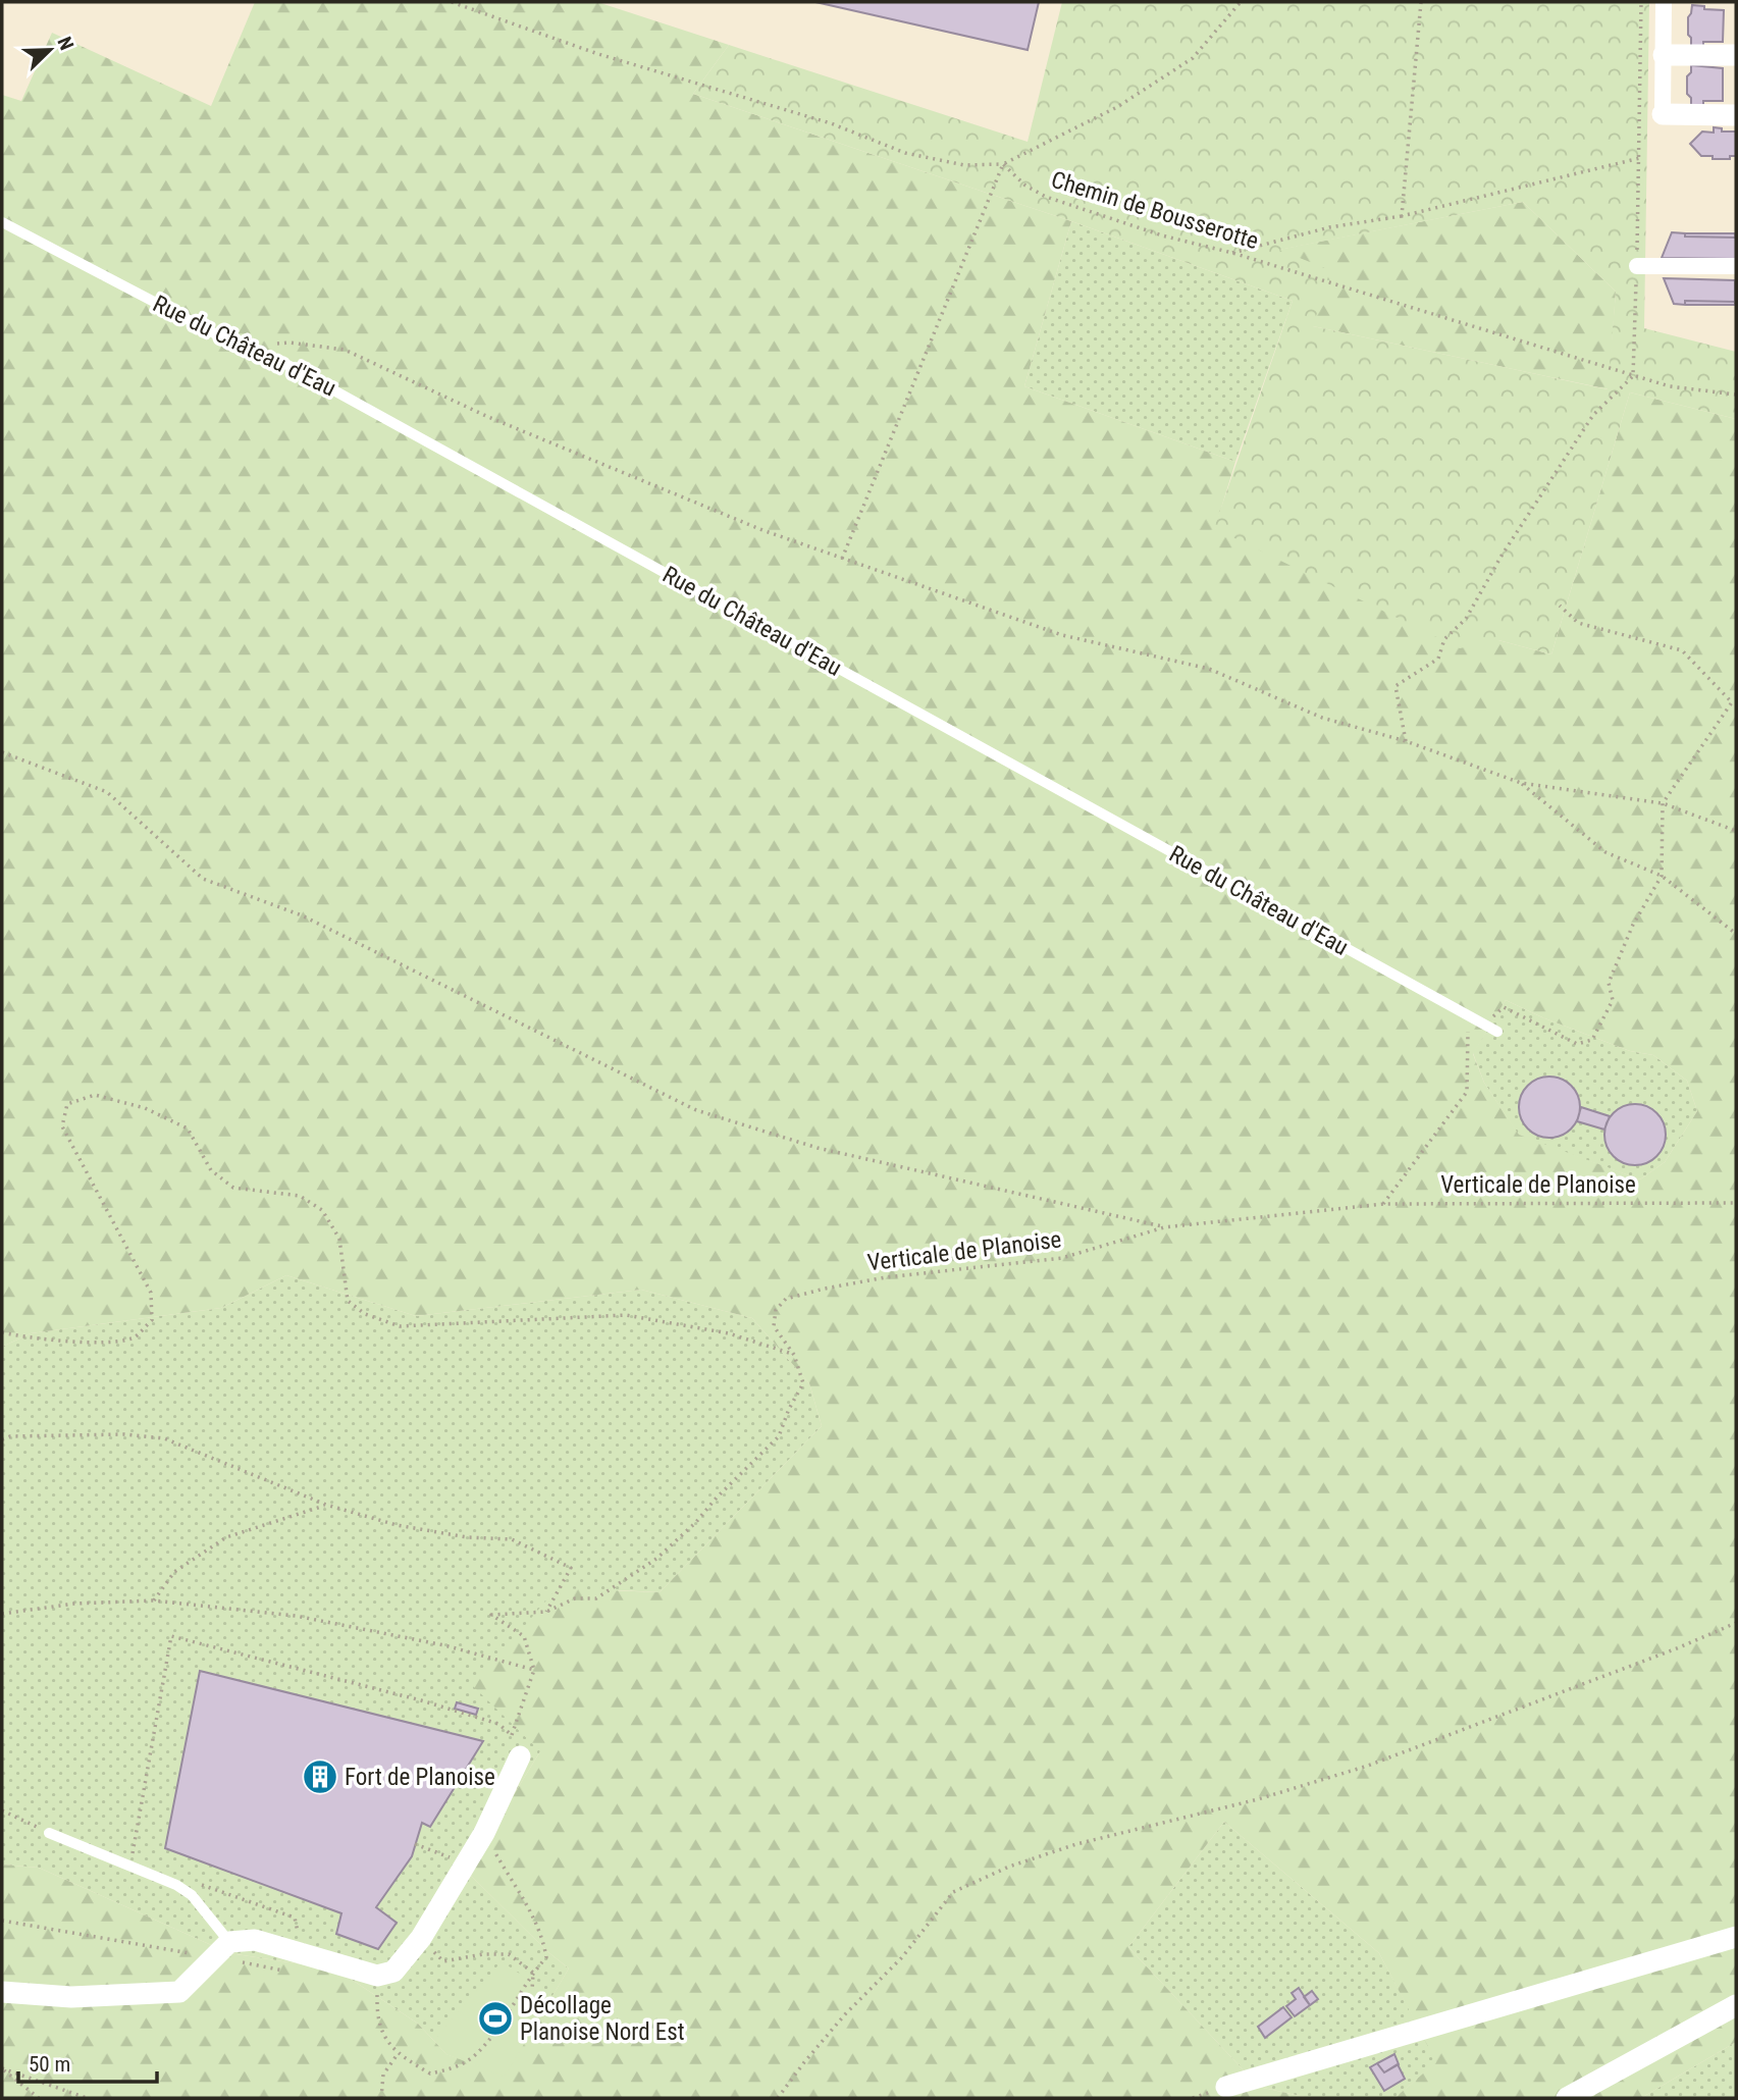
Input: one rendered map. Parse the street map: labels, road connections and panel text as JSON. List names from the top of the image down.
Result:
{
  "streets": {
    "lane": ["Rue du Château d'Eau"],
    "path": ["Chemin de Bousserotte", "Verticale de Planoise"]
  },
  "places": {
    "building": ["Fort de Planoise"],
    "sports": ["Décollage Planoise Nord Est"]
  },
  "scale_bar": "50 m",
  "north": "top right"
}
